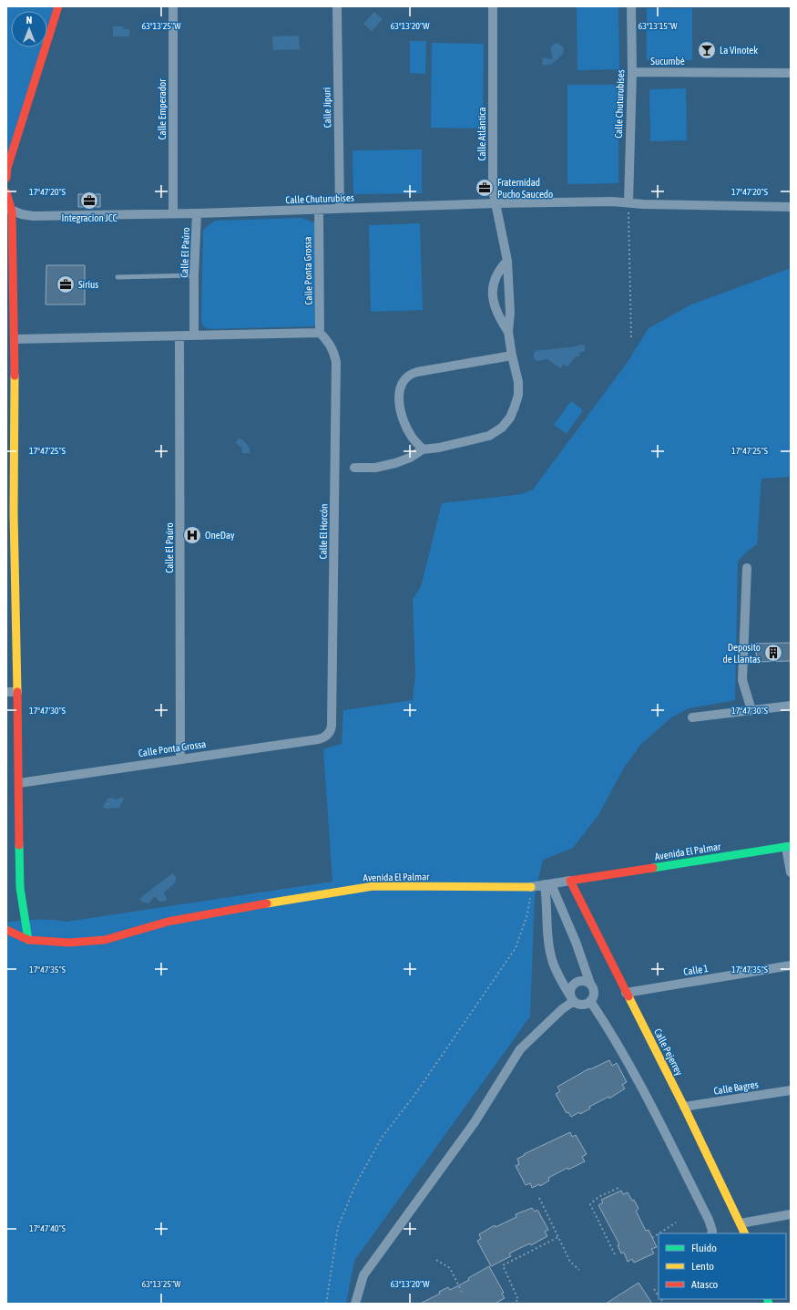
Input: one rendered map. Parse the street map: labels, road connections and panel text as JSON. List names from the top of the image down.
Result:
{
  "streets": {
    "street": [
      "Sucumbé",
      "Calle Chuturubises",
      "Calle Jipurí",
      "Calle Emperador",
      "Calle Atlántica",
      "Calle El Paúro",
      "Calle Ponta Grossa",
      "Calle El Horcón",
      "Avenida El Palmar",
      "Calle 1",
      "Calle Pejerrey",
      "Calle Bagres"
    ]
  },
  "crossings": [
    ["Sucumbé", "Calle Chuturubises"],
    ["Calle Chuturubises", "Calle Jipurí"],
    ["Calle Chuturubises", "Calle Emperador"],
    ["Calle Chuturubises", "Calle Atlántica"],
    ["Calle Chuturubises", "Calle El Paúro"],
    ["Calle Chuturubises", "Calle Ponta Grossa"],
    ["Calle El Paúro", "Calle Ponta Grossa"],
    ["Calle Ponta Grossa", "Calle El Horcón"],
    ["Avenida El Palmar", "Calle Pejerrey"],
    ["Calle 1", "Calle Pejerrey"],
    ["Calle Pejerrey", "Calle Bagres"]
  ],
  "places": {
    "bar": ["La Vinotek"],
    "office": ["Fraternidad Pucho Saucedo", "Integracion JCC", "Sirius"],
    "hospital": ["OneDay"],
    "building": ["Deposito de Llantas"]
  },
  "legend": ["Fluido", "Lento", "Atasco"],
  "north": "top",
  "coordinates": [
    "63°13'25\"W",
    "63°13'20\"W",
    "63°13'15\"W",
    "17°47'20\"S",
    "17°47'25\"S",
    "17°47'30\"S",
    "17°47'35\"S",
    "17°47'40\"S"
  ]
}
